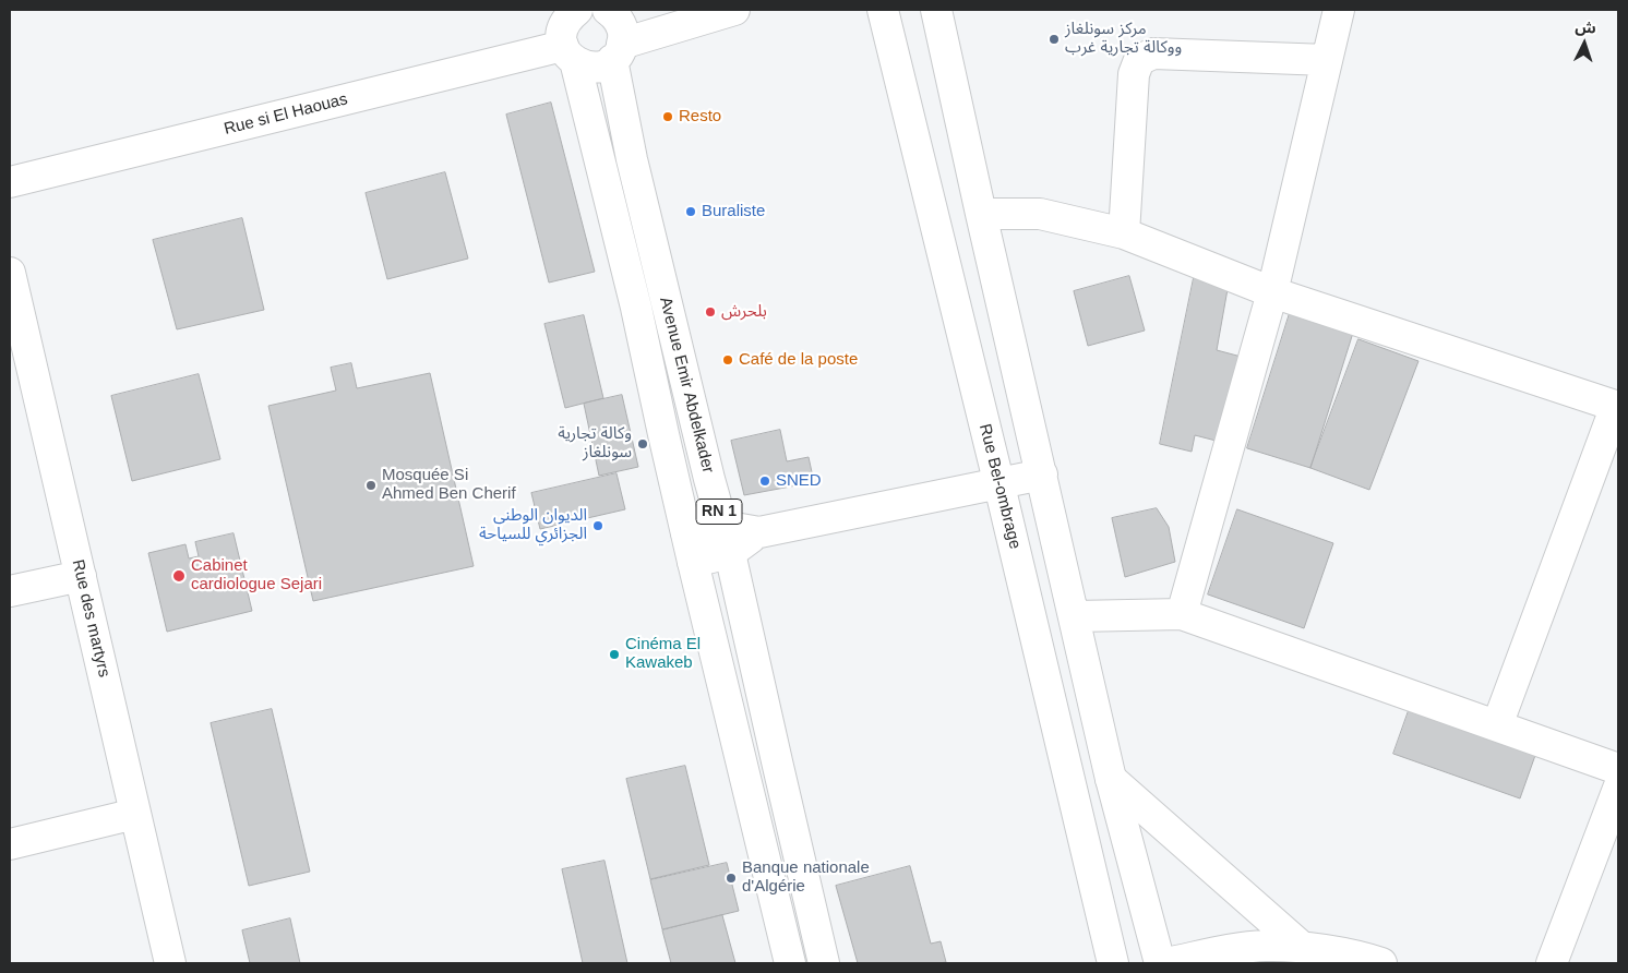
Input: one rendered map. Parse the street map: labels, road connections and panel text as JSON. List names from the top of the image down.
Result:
{
  "streets": {
    "street": [
      "Rue si El Haouas",
      "Avenue Emir Abdelkader",
      "Rue Bel-ombrage",
      "RN 1",
      "Rue des martyrs"
    ]
  },
  "crossings": [
    ["Rue si El Haouas", "Avenue Emir Abdelkader"]
  ],
  "places": [
    "مركز سونلغاز ووكالة تجارية غرب",
    "Resto",
    "Buraliste",
    "بلحرش",
    "Café de la poste",
    "وكالة تجارية سونلغاز",
    "SNED",
    "Mosquée Si Ahmed Ben Cherif",
    "الديوان الوطني الجزائري للسياحة",
    "Cabinet cardiologue Sejari",
    "Cinéma El Kawakeb",
    "Banque nationale d'Algérie"
  ],
  "north": "top"
}
